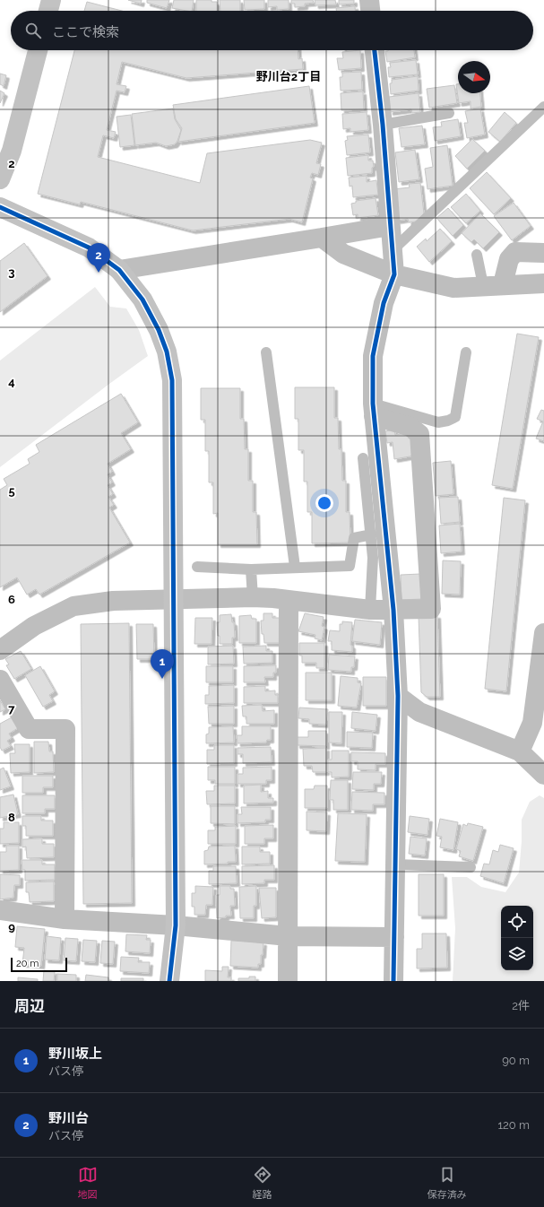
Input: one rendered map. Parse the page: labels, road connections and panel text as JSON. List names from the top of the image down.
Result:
{
  "districts": ["野川台2丁目"],
  "scale_bar": "20 m",
  "north": "right",
  "page": {
    "search": "ここで検索",
    "pins": ["2", "1"],
    "scale": "20 m",
    "heading": ["周辺", "2件"],
    "list": [
      {
        "mark": "1",
        "name": "野川坂上",
        "note": "バス停",
        "value": "90 m"
      },
      {
        "mark": "2",
        "name": "野川台",
        "note": "バス停",
        "value": "120 m"
      }
    ],
    "nav": ["地図", "経路", "保存済み"]
  },
  "grid": {
    "rows": [
      "2",
      "3",
      "4",
      "5",
      "6",
      "7",
      "8",
      "9"
    ]
  }
}
